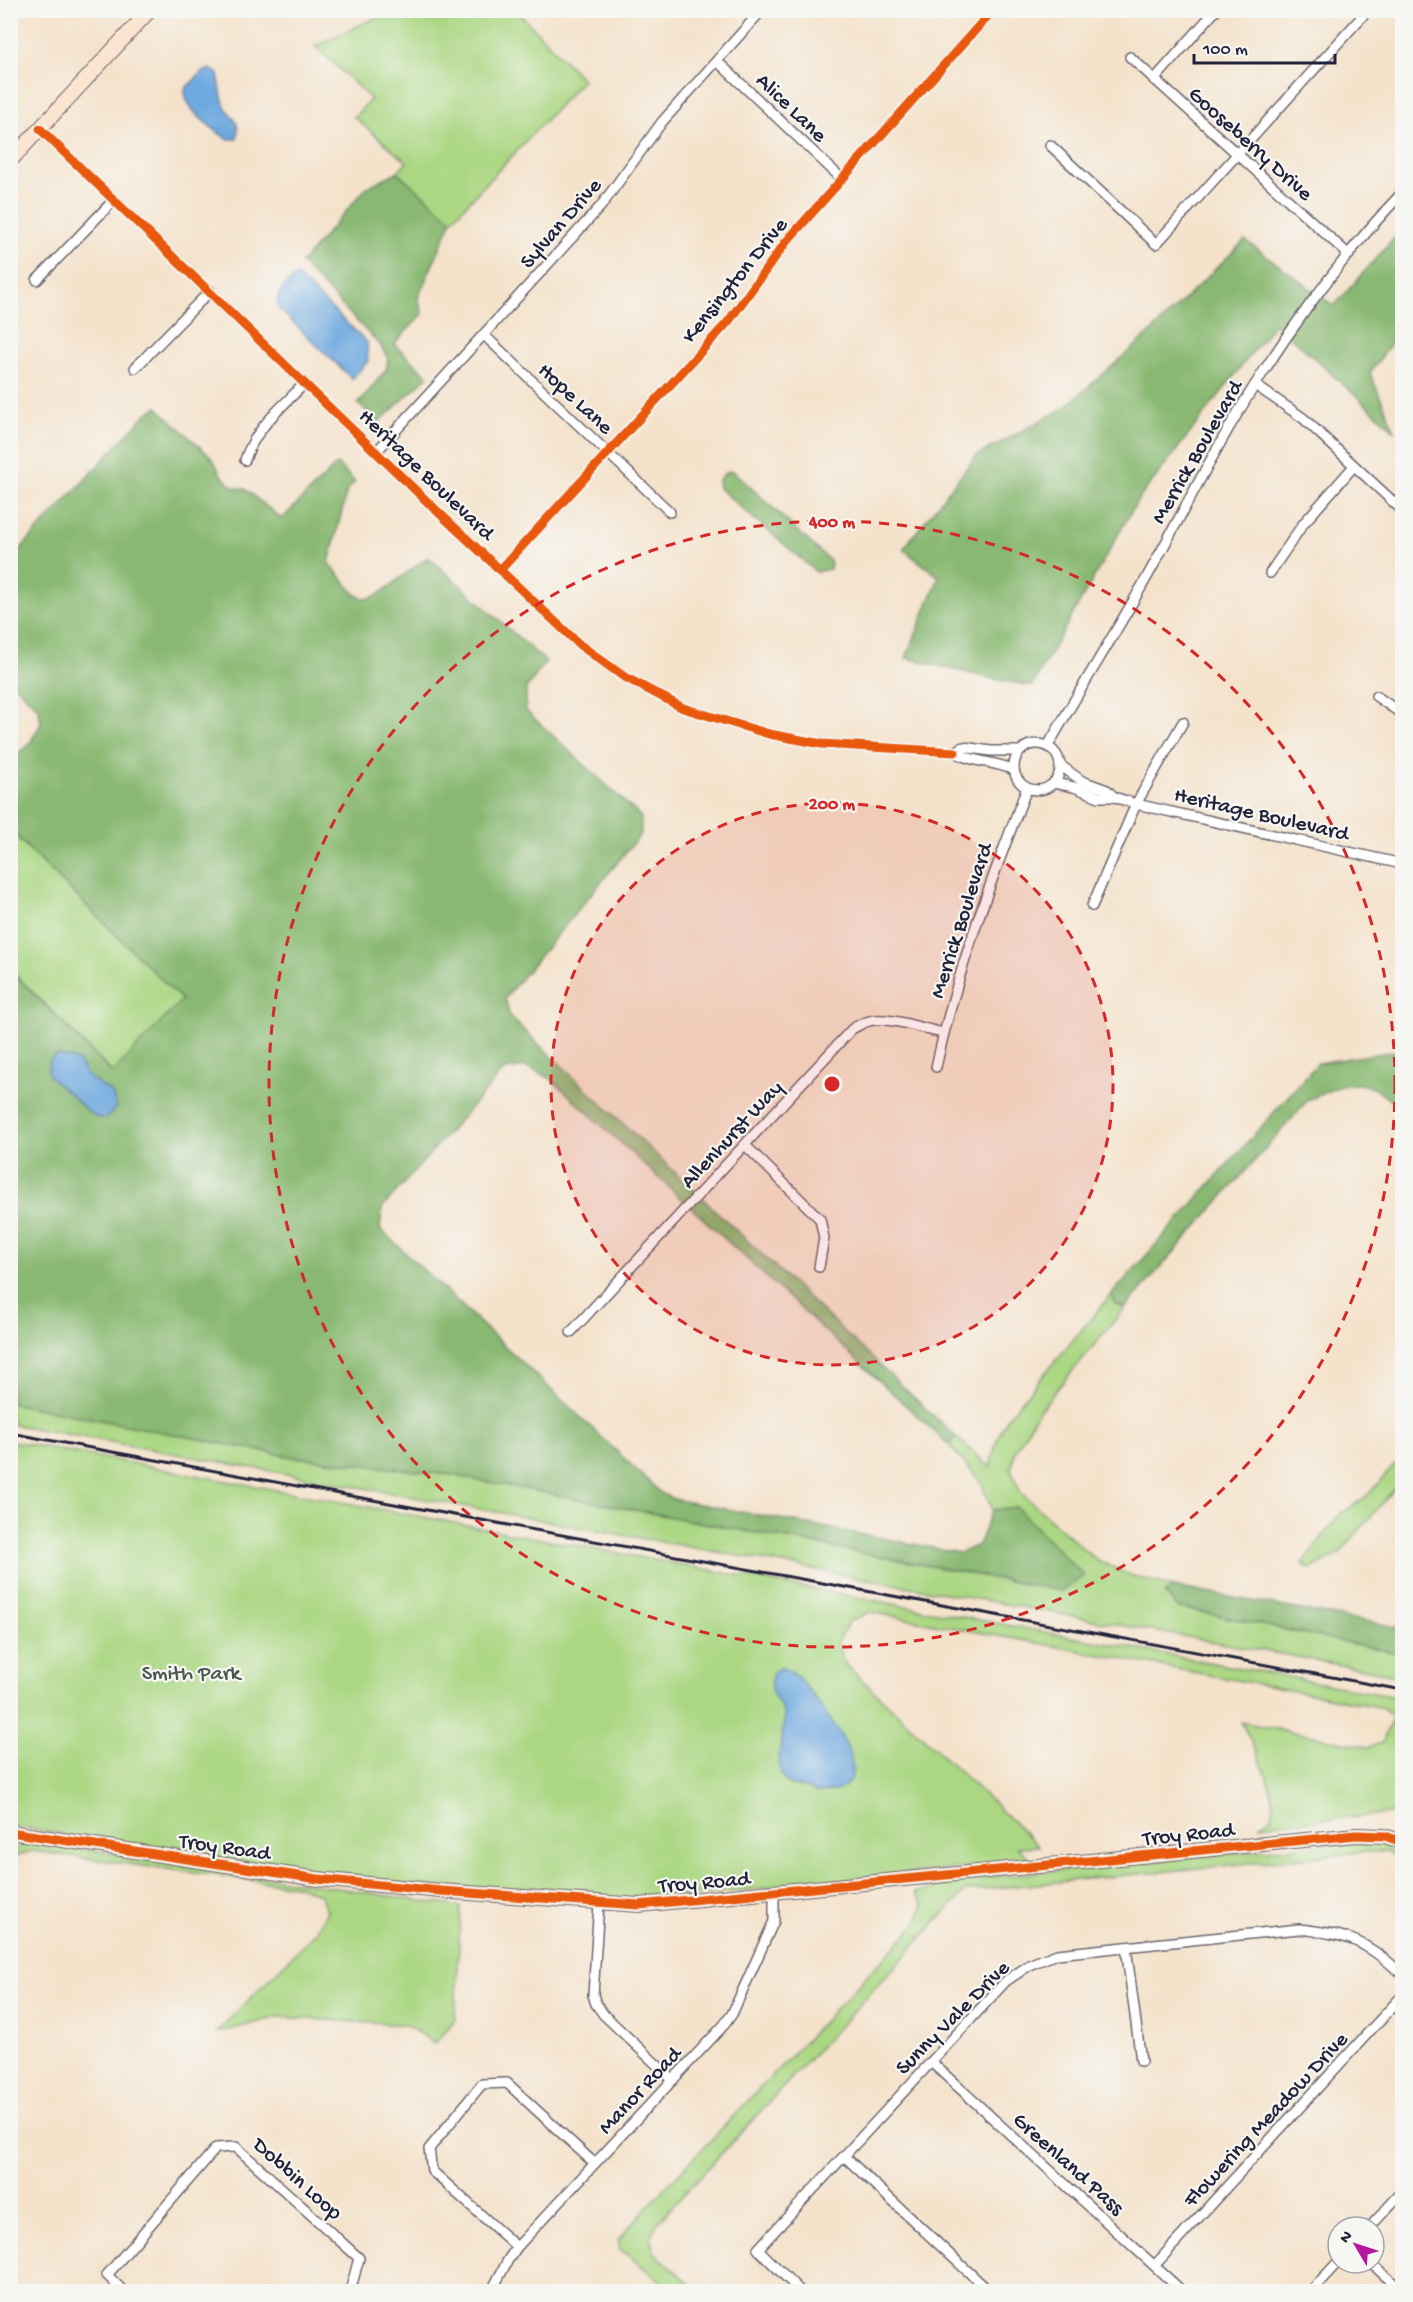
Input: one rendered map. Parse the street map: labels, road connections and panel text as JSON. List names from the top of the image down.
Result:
{
  "streets": {
    "street": [
      "Alice Lane",
      "Gooseberry Drive",
      "Sylvan Drive",
      "Kensington Drive",
      "Hope Lane",
      "Merrick Boulevard",
      "Heritage Boulevard",
      "Allenhurst Way",
      "Troy Road",
      "Sunny Vale Drive",
      "Manor Road",
      "Flowering Meadow Drive",
      "Greenland Pass",
      "Dobbin Loop"
    ]
  },
  "crossings": [
    ["Alice Lane", "Sylvan Drive"],
    ["Alice Lane", "Kensington Drive"],
    ["Gooseberry Drive", "Merrick Boulevard"],
    ["Sylvan Drive", "Hope Lane"],
    ["Sylvan Drive", "Heritage Boulevard"],
    ["Kensington Drive", "Hope Lane"],
    ["Kensington Drive", "Heritage Boulevard"],
    ["Merrick Boulevard", "Heritage Boulevard"],
    ["Merrick Boulevard", "Allenhurst Way"],
    ["Troy Road", "Manor Road"],
    ["Sunny Vale Drive", "Greenland Pass"],
    ["Flowering Meadow Drive", "Greenland Pass"]
  ],
  "parks": ["Smith Park"],
  "scale_bar": "100 m",
  "north": "top left",
  "rings": ["400 m", "200 m"]
}
